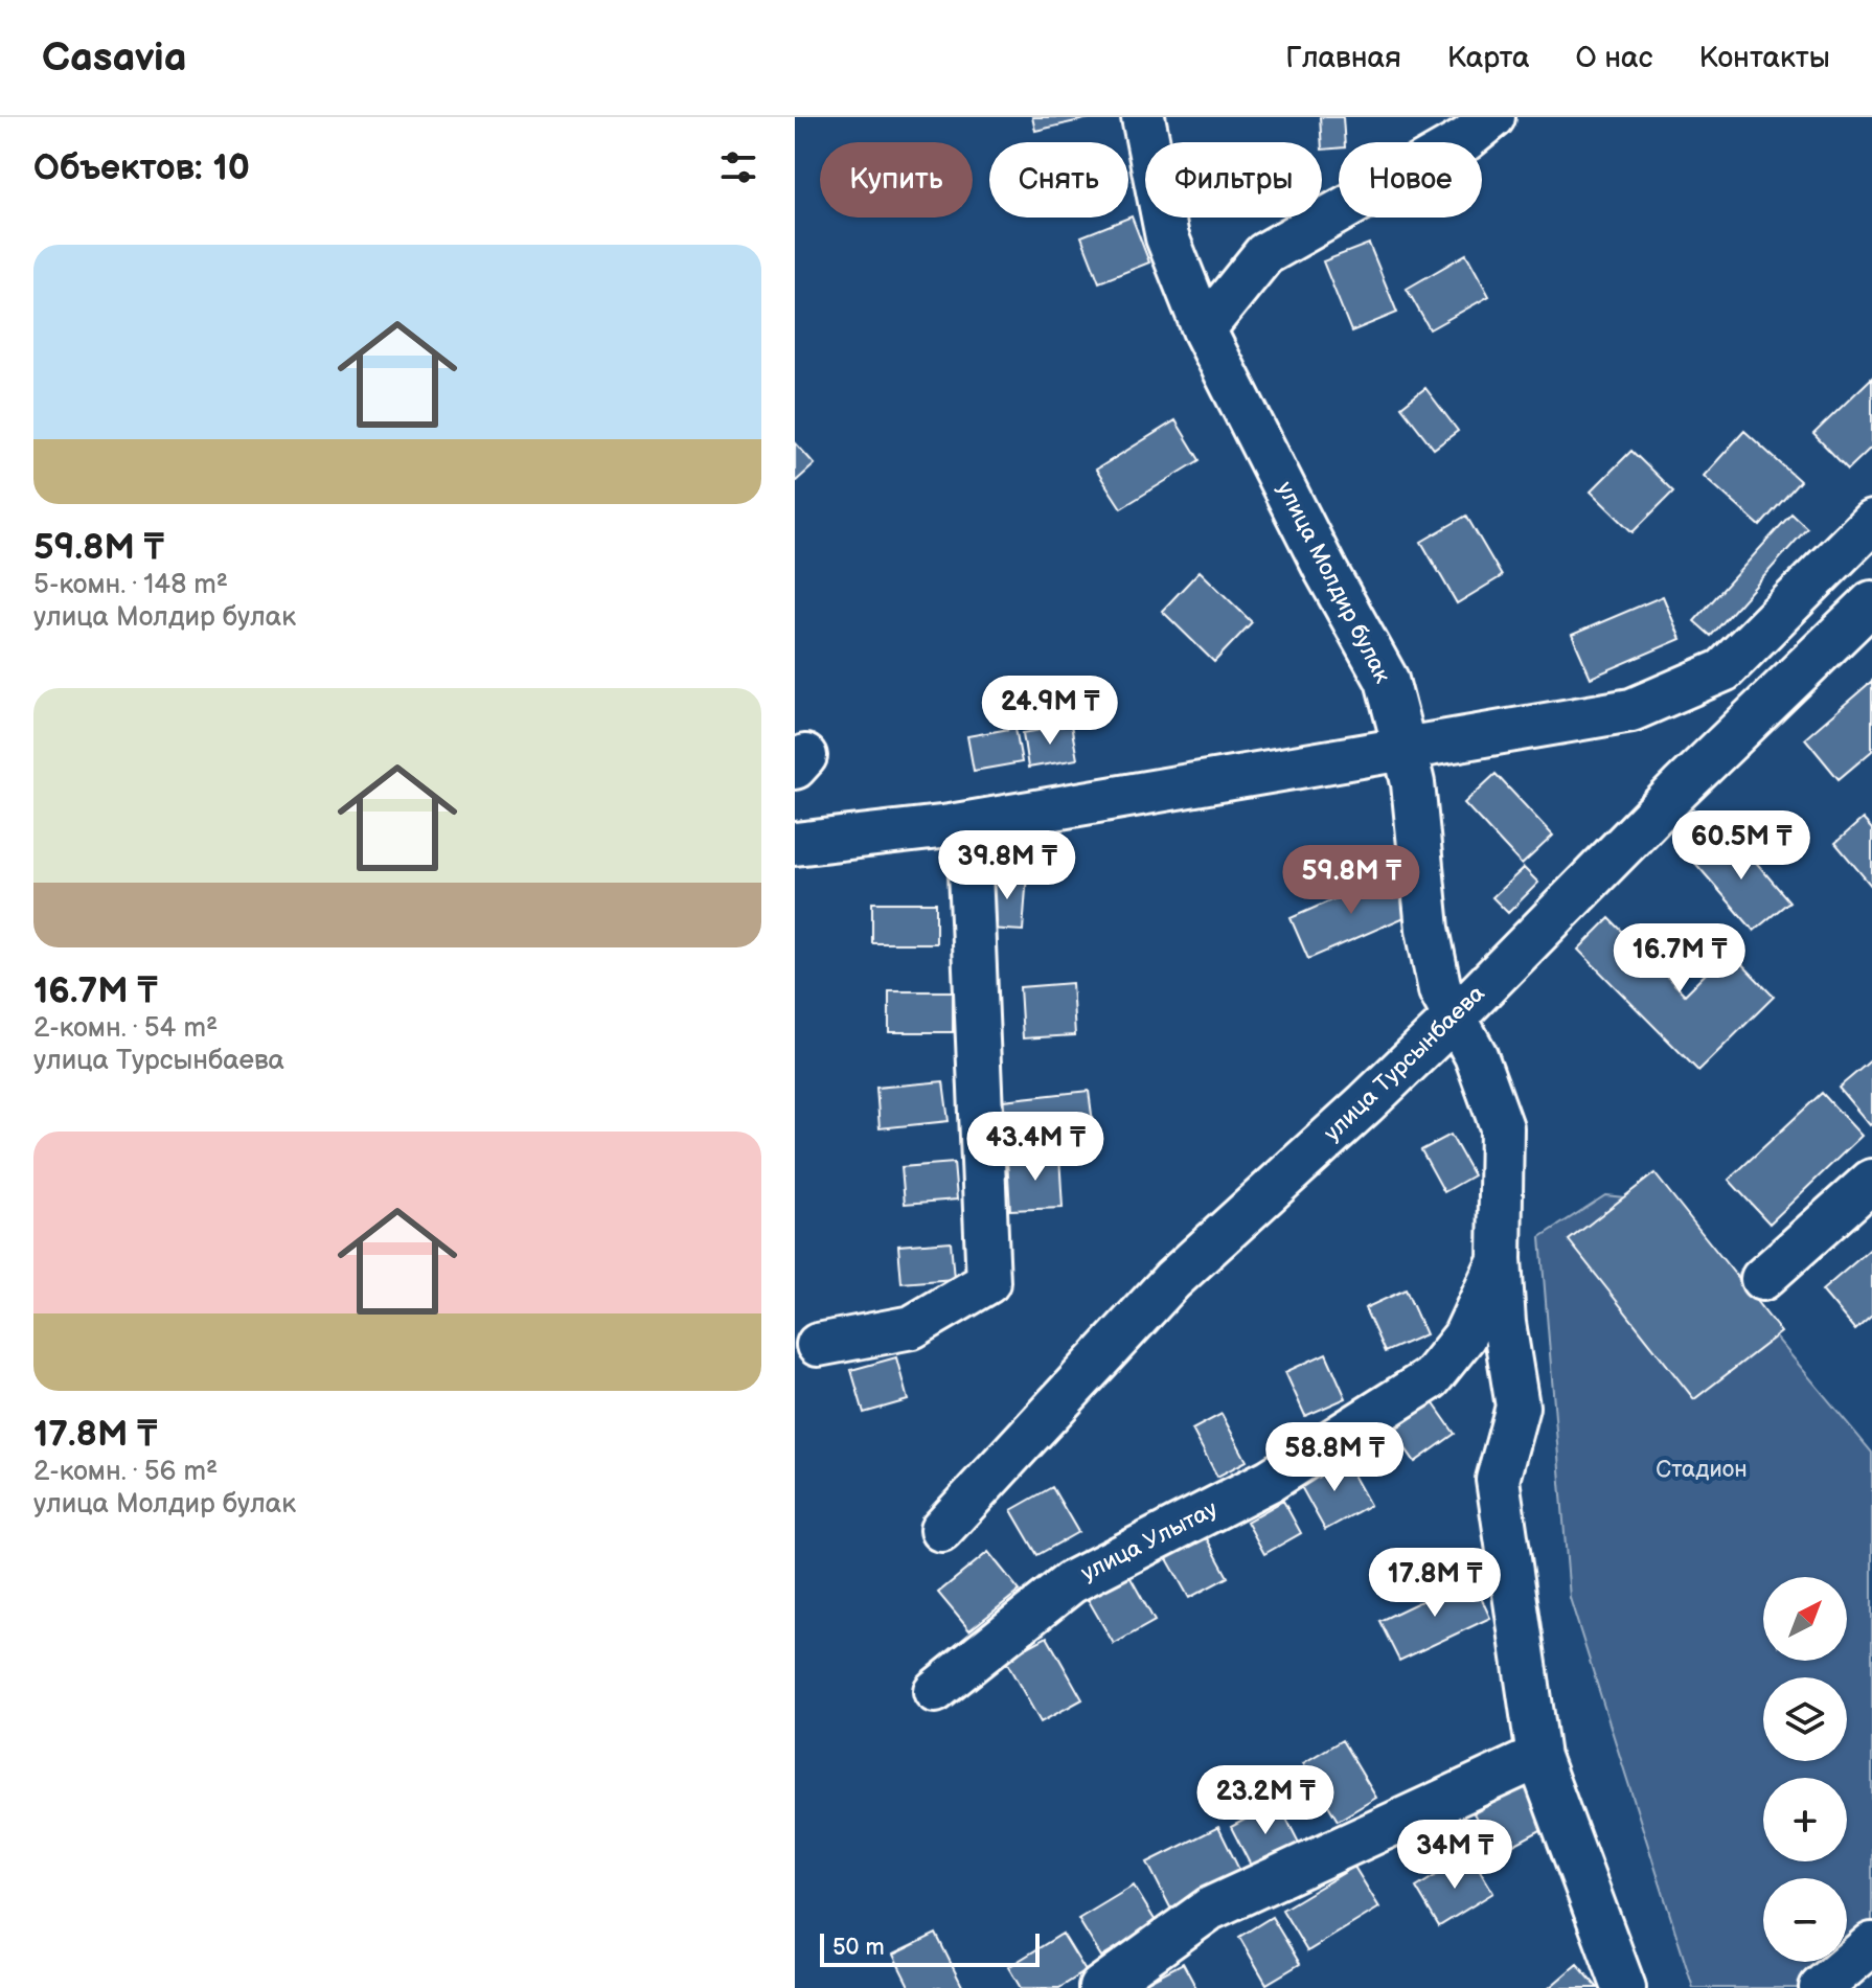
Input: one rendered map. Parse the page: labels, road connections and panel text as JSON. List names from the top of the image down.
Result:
{
  "streets": {
    "street": ["улица Молдир булак", "улица Турсынбаева", "улица Улытау"]
  },
  "crossings": [
    ["улица Молдир булак", "улица Турсынбаева"],
    ["улица Молдир булак", "улица Улытау"]
  ],
  "parks": ["Стадион"],
  "scale_bar": "50 m",
  "north": "top right",
  "page": {
    "header": "Casavia",
    "nav": [
      "Главная",
      "Карта",
      "О нас",
      "Контакты"
    ],
    "heading": "Объектов: 10",
    "chip": [
      "Купить",
      "Снять",
      "Фильтры",
      "Новое"
    ],
    "list": [
      {
        "name": "59.8M ₸",
        "note": "5-комн. · 148 m² · улица Молдир булак"
      },
      {
        "name": "16.7M ₸",
        "note": "2-комн. · 54 m² · улица Турсынбаева"
      },
      {
        "name": "17.8M ₸",
        "note": "2-комн. · 56 m² · улица Молдир булак"
      }
    ],
    "price": [
      "24.9M ₸",
      "60.5M ₸",
      "39.8M ₸",
      "59.8M ₸",
      "16.7M ₸",
      "43.4M ₸",
      "58.8M ₸",
      "17.8M ₸",
      "23.2M ₸",
      "34M ₸"
    ],
    "map_buttons": ["+", "−"],
    "scale": "50 m"
  }
}
